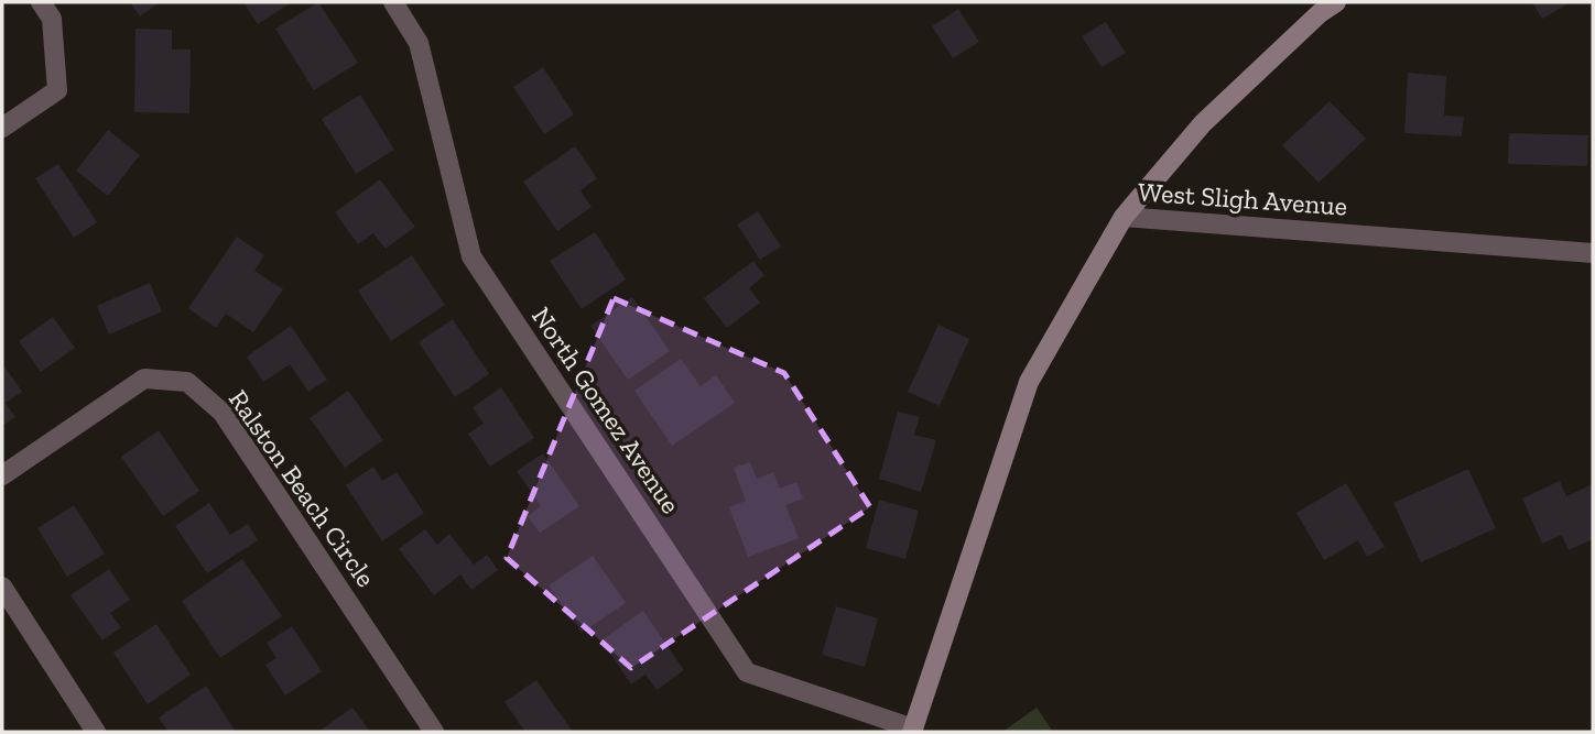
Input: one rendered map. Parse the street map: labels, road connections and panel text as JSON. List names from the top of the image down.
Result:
{
  "streets": {
    "main road": ["West Sligh Avenue"],
    "street": ["North Gomez Avenue", "Ralston Beach Circle"]
  },
  "crossings": [
    ["West Sligh Avenue", "North Gomez Avenue"]
  ]
}
